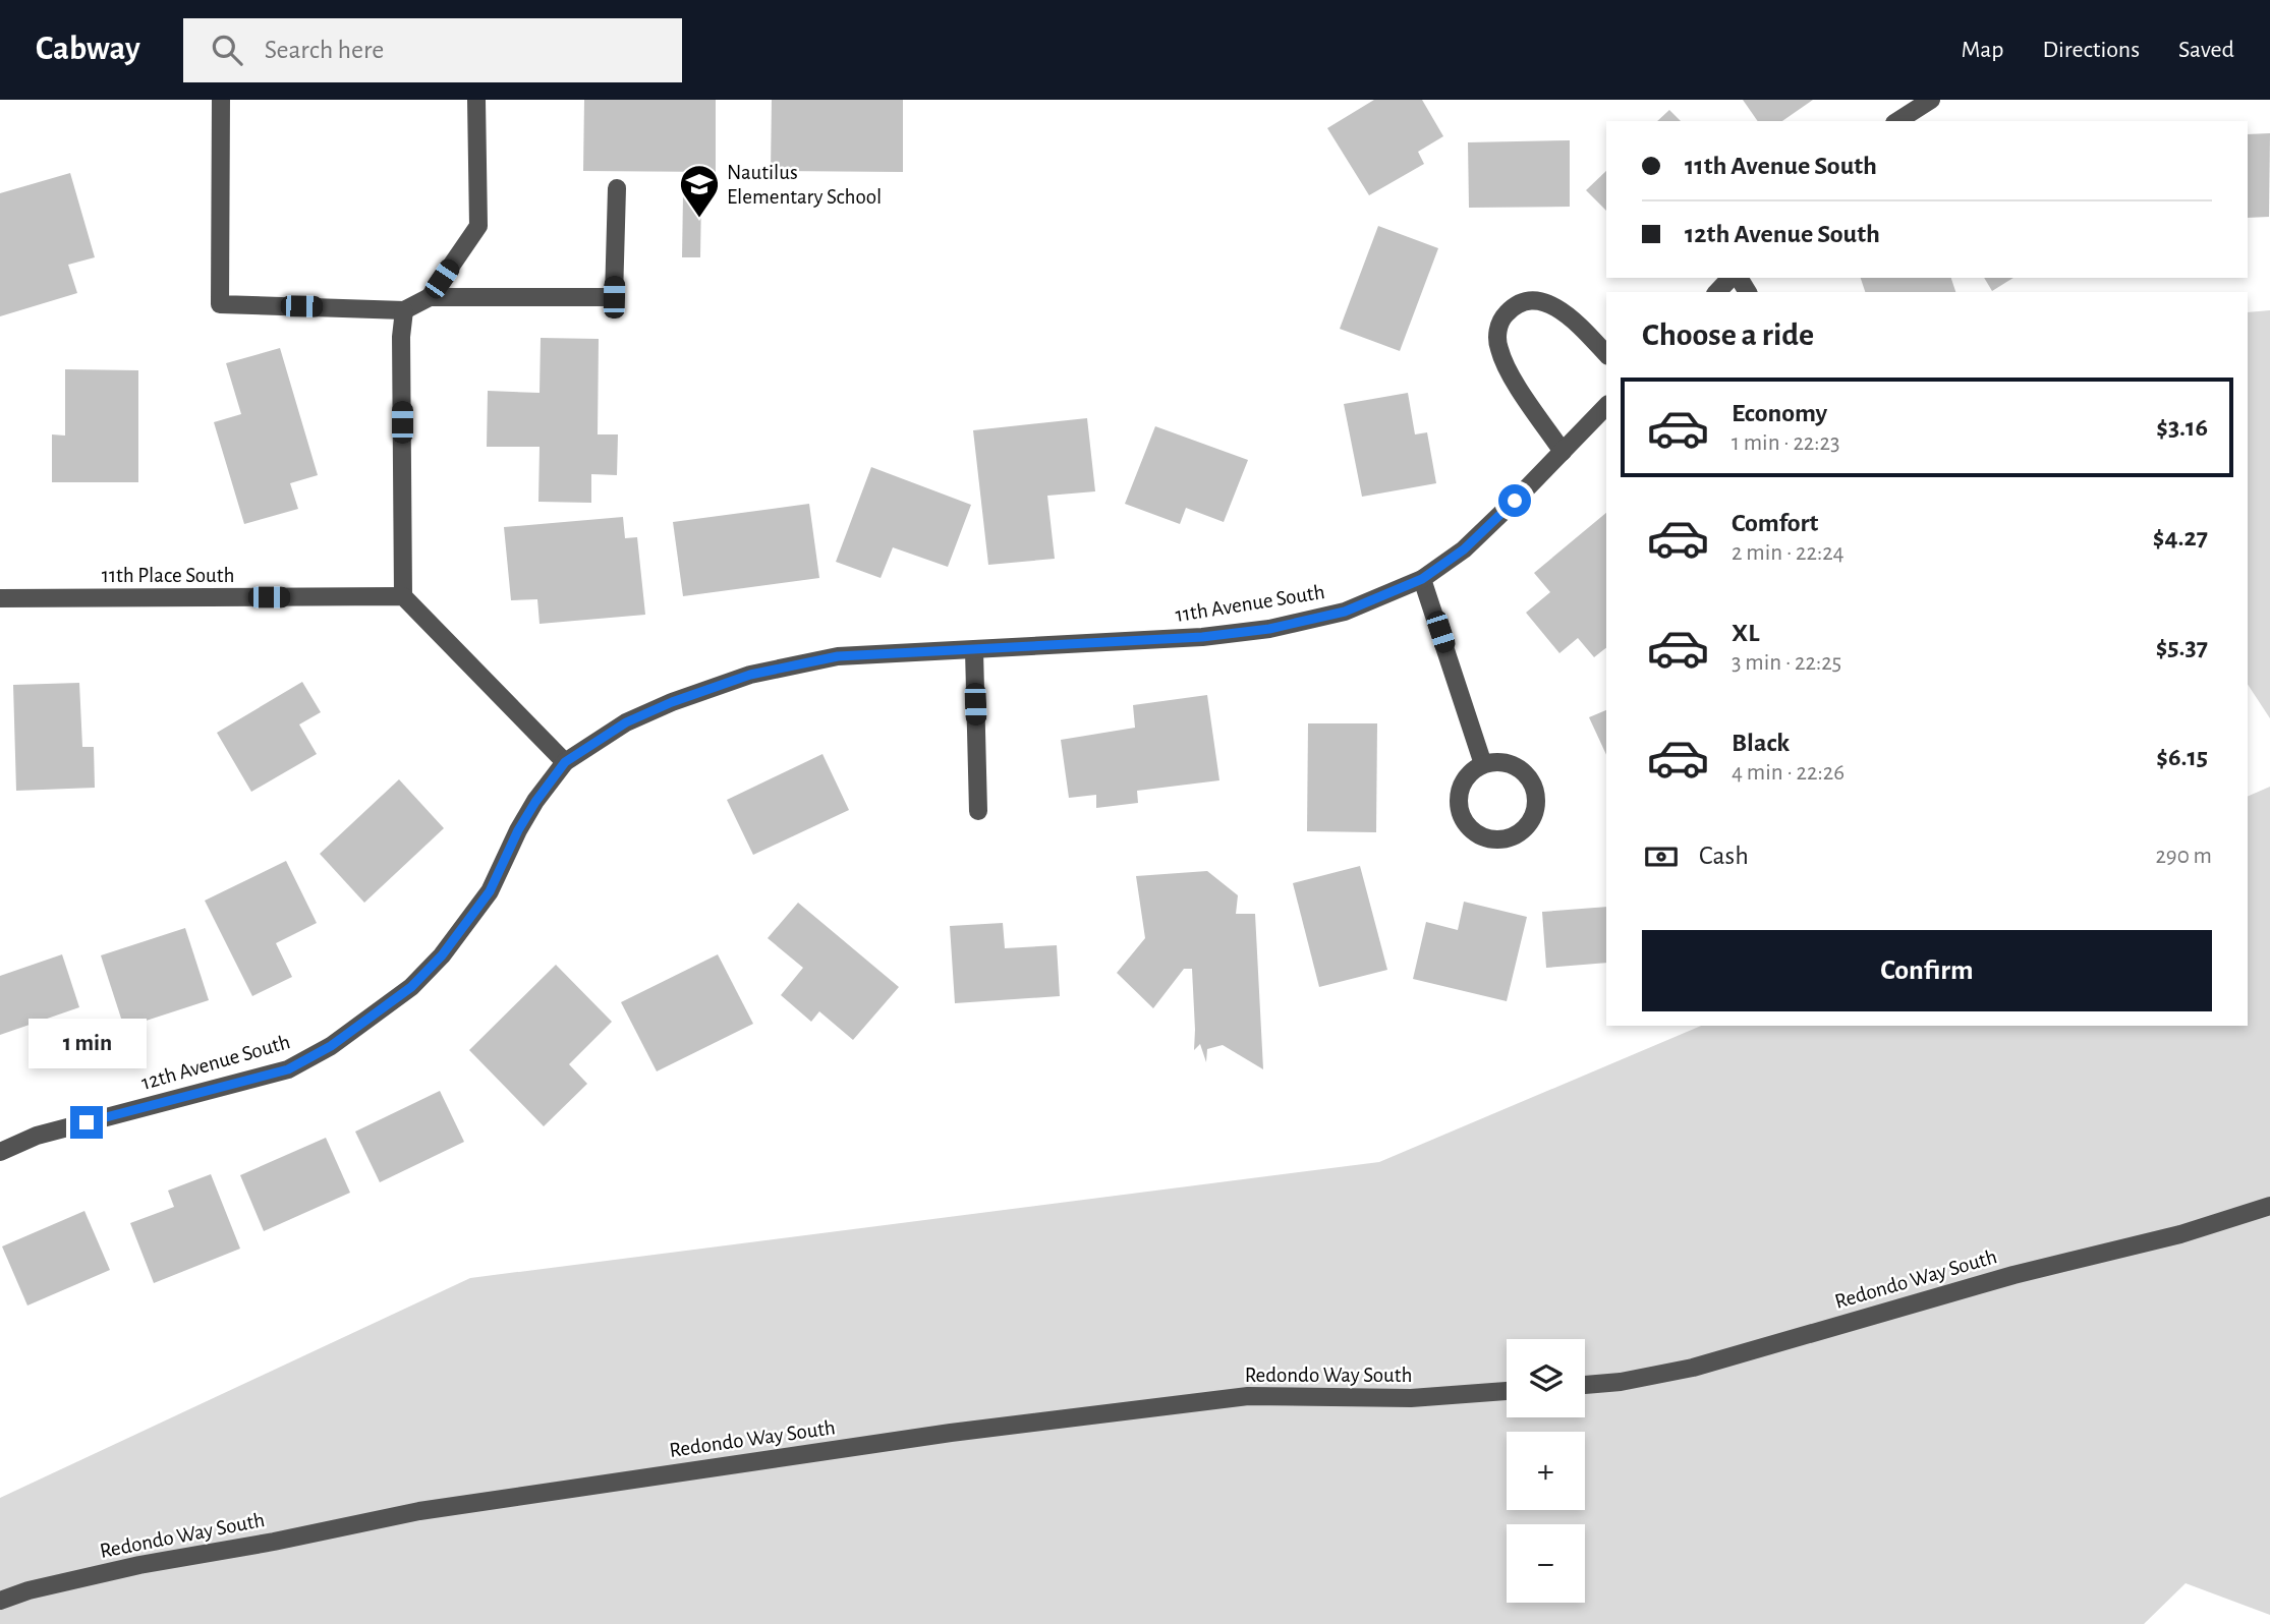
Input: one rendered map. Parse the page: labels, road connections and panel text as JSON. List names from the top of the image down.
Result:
{
  "streets": {
    "street": [
      "11th Place South",
      "11th Avenue South",
      "12th Avenue South",
      "Redondo Way South"
    ]
  },
  "crossings": [
    ["11th Avenue South", "12th Avenue South"]
  ],
  "places": {
    "school or university": ["Nautilus Elementary School"]
  },
  "page": {
    "header": "Cabway",
    "search": "Search here",
    "nav": ["Map", "Directions", "Saved"],
    "banner": ["11th Avenue South", "12th Avenue South"],
    "heading": "Choose a ride",
    "list": [
      {
        "name": "Economy",
        "note": "1 min · 22:23",
        "value": "$3.16"
      },
      {
        "name": "Comfort",
        "note": "2 min · 22:24",
        "value": "$4.27"
      },
      {
        "name": "XL",
        "note": "3 min · 22:25",
        "value": "$5.37"
      },
      {
        "name": "Black",
        "note": "4 min · 22:26",
        "value": "$6.15"
      }
    ],
    "pay": ["Cash", "290 m"],
    "buttons": "Confirm",
    "bubble": "1 min",
    "map_buttons": ["+", "−"]
  }
}
